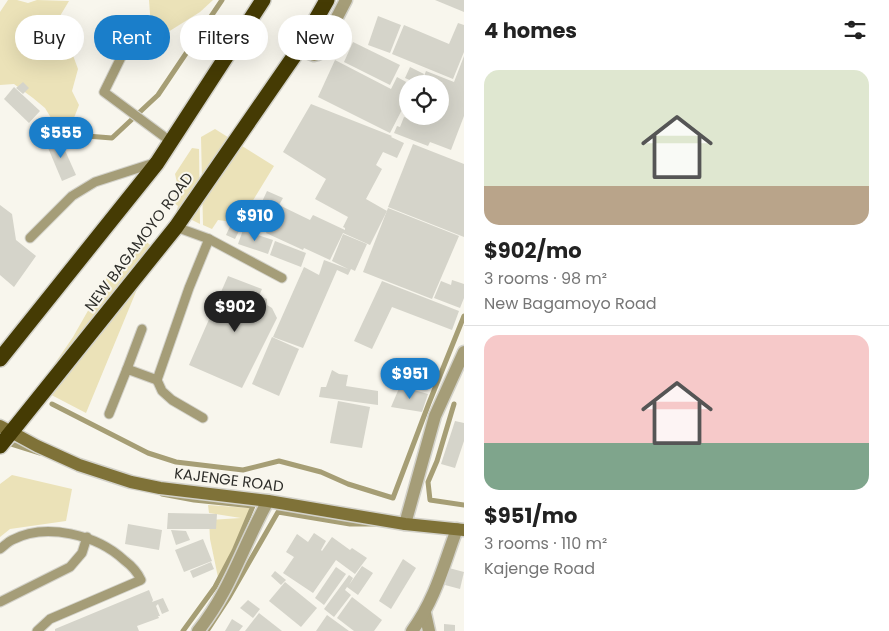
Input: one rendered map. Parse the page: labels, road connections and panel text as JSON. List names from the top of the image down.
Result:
{
  "streets": {
    "highway": ["NEW BAGAMOYO ROAD"],
    "street": ["KAJENGE ROAD"]
  },
  "crossings": [
    ["NEW BAGAMOYO ROAD", "KAJENGE ROAD"]
  ],
  "page": {
    "heading": "4 homes",
    "chip": [
      "Buy",
      "Rent",
      "Filters",
      "New"
    ],
    "list": [
      {
        "name": "$902/mo",
        "note": "3 rooms · 98 m² · New Bagamoyo Road"
      },
      {
        "name": "$951/mo",
        "note": "3 rooms · 110 m² · Kajenge Road"
      }
    ],
    "price": [
      "$555",
      "$910",
      "$902",
      "$951"
    ]
  }
}
